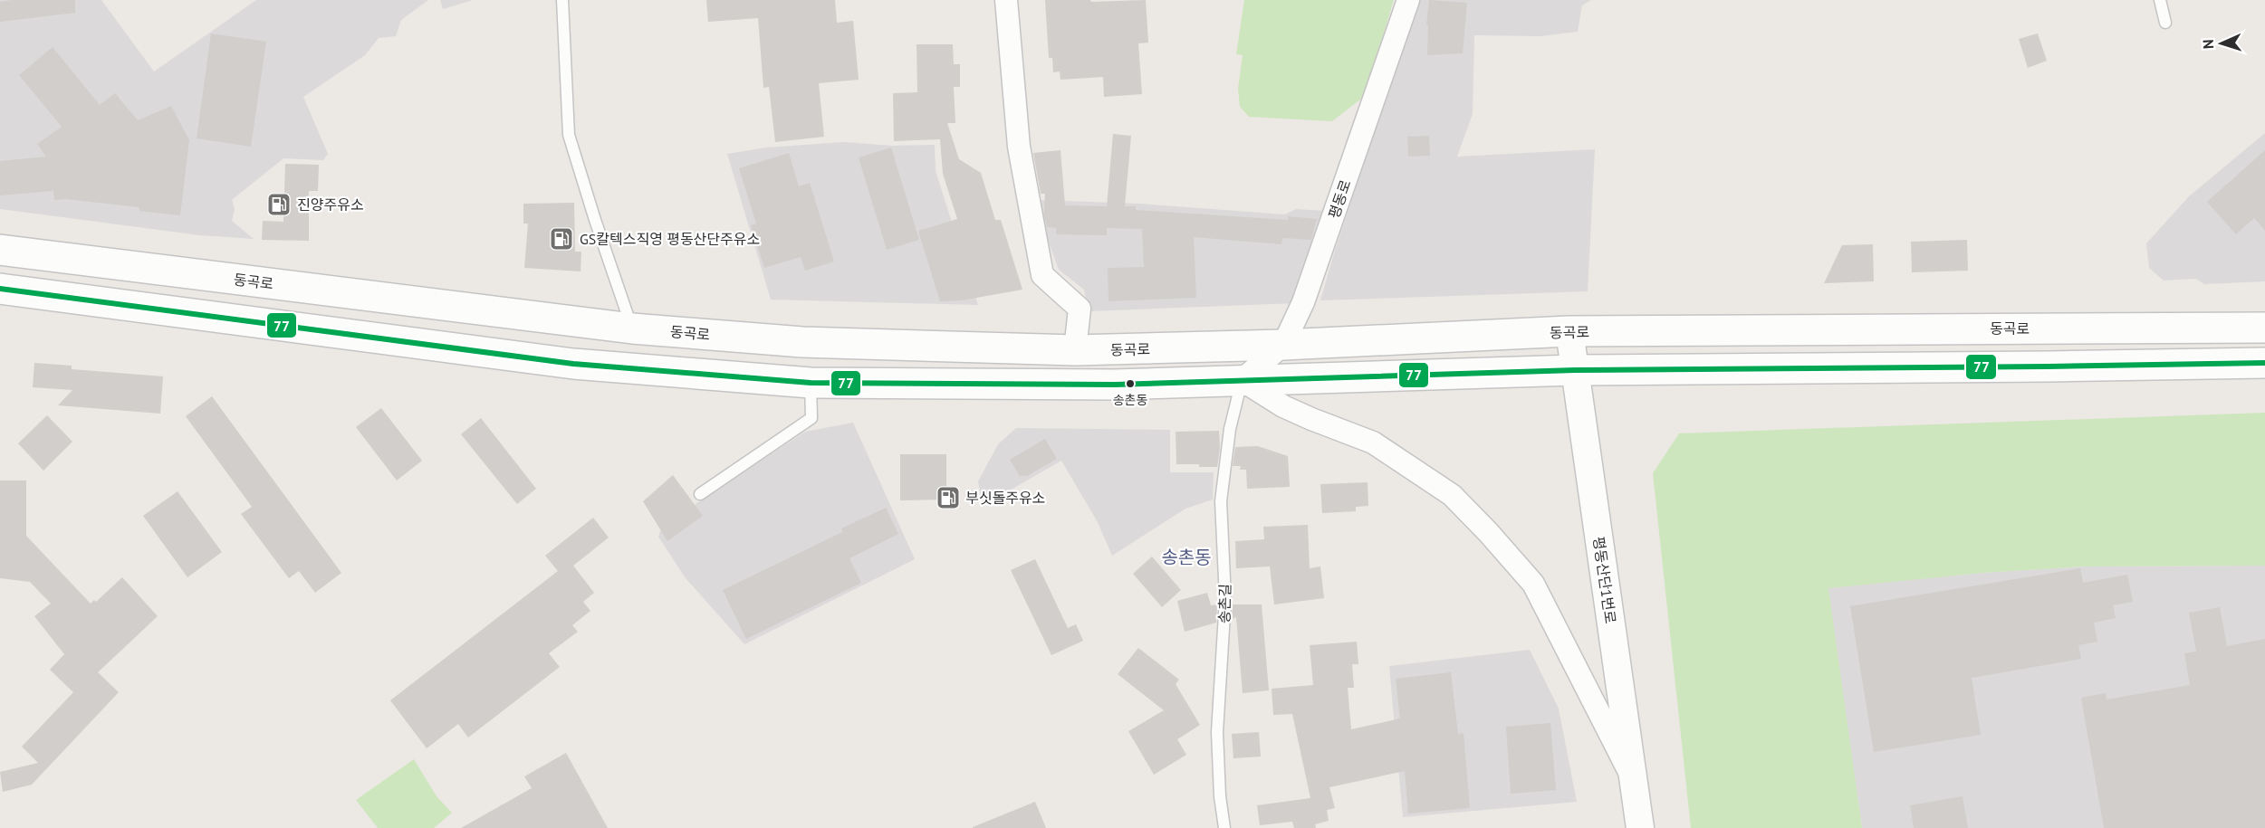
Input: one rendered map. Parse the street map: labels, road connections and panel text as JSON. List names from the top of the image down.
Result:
{
  "streets": {
    "main road": ["동곡로"],
    "street": ["평동로", "평동산단1번로"],
    "lane": ["송촌길"]
  },
  "crossings": [
    ["평동로", "동곡로"],
    ["평동로", "송촌길"],
    ["동곡로", "평동산단1번로"]
  ],
  "districts": ["송촌동"],
  "places": {
    "fuel station": ["진양주유소", "GS칼텍스직영 평동산단주유소", "부싯돌주유소"],
    "other": ["송촌동"]
  },
  "lines": ["transit line 77"],
  "north": "left"
}
